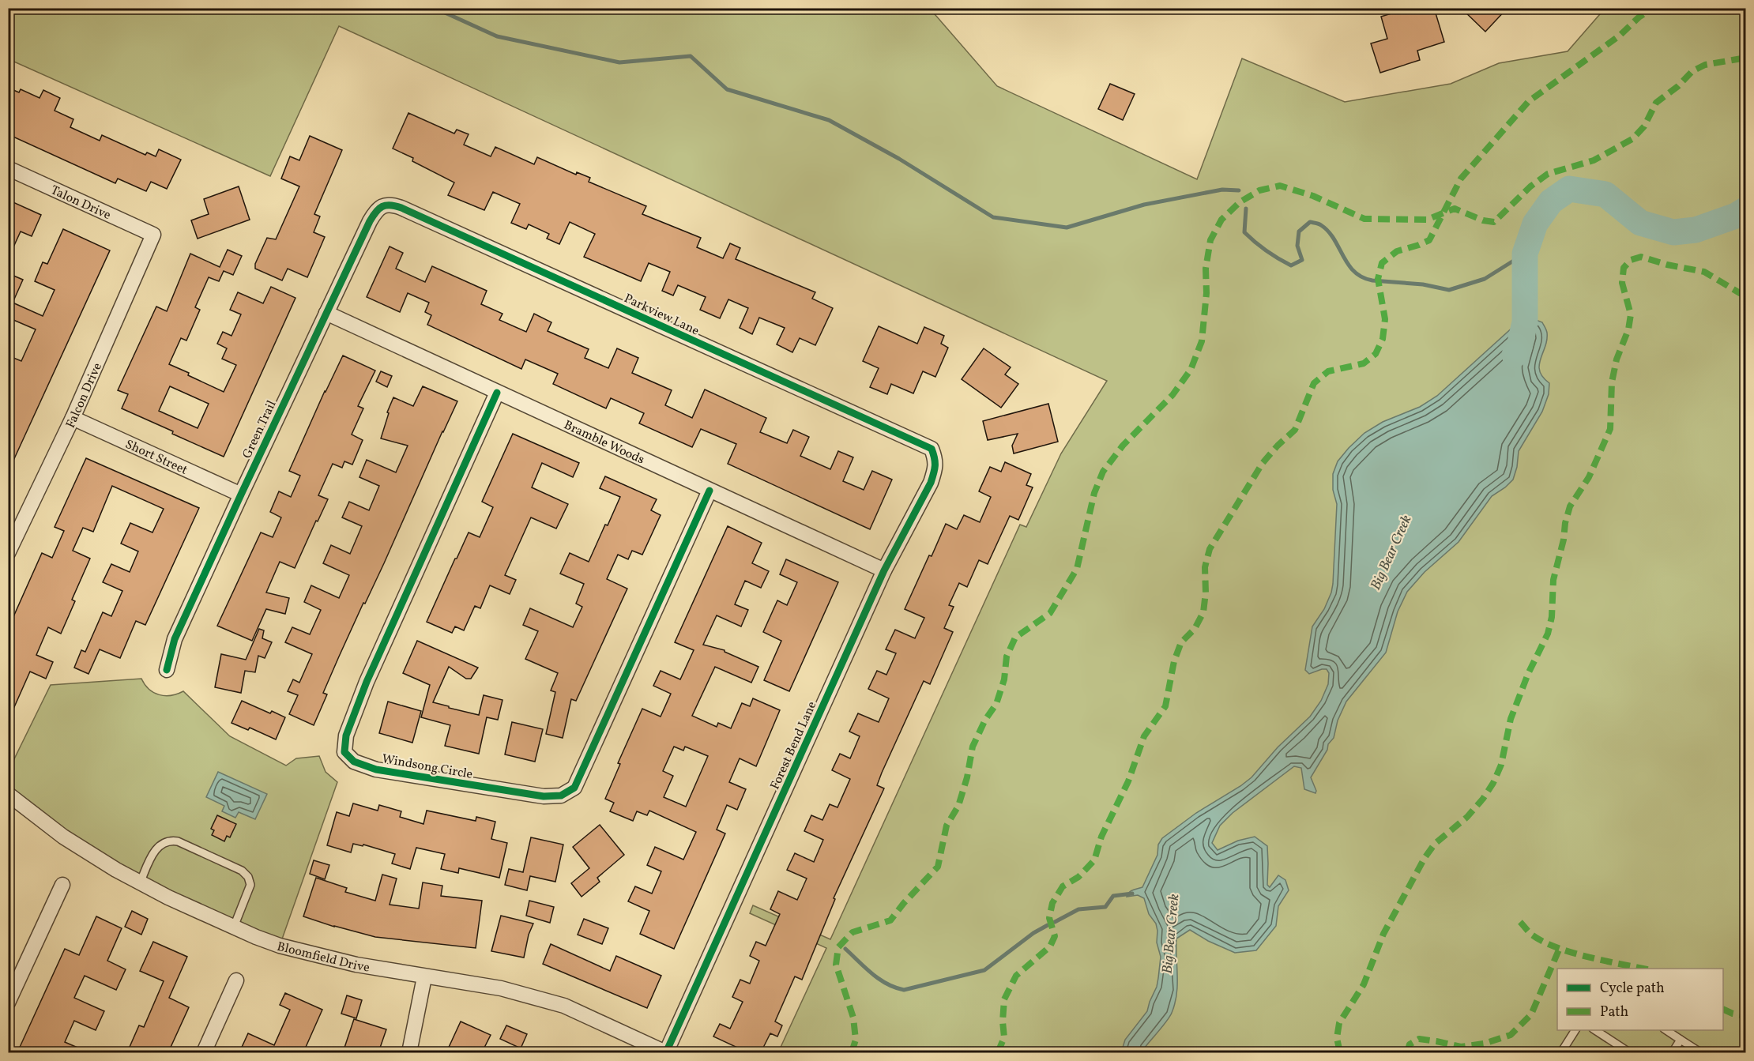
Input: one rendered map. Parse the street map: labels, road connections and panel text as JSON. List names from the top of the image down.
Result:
{
  "streets": {
    "street": [
      "Talon Drive",
      "Parkview Lane",
      "Falcon Drive",
      "Green Trail",
      "Bramble Woods",
      "Short Street",
      "Forest Bend Lane",
      "Windsong Circle",
      "Bloomfield Drive"
    ]
  },
  "crossings": [
    ["Talon Drive", "Falcon Drive"],
    ["Parkview Lane", "Green Trail"],
    ["Parkview Lane", "Forest Bend Lane"],
    ["Falcon Drive", "Short Street"],
    ["Green Trail", "Bramble Woods"],
    ["Green Trail", "Short Street"],
    ["Bramble Woods", "Forest Bend Lane"],
    ["Bramble Woods", "Windsong Circle"],
    ["Forest Bend Lane", "Bloomfield Drive"]
  ],
  "water": ["Big Bear Creek"],
  "legend": ["Cycle path", "Path"]
}
